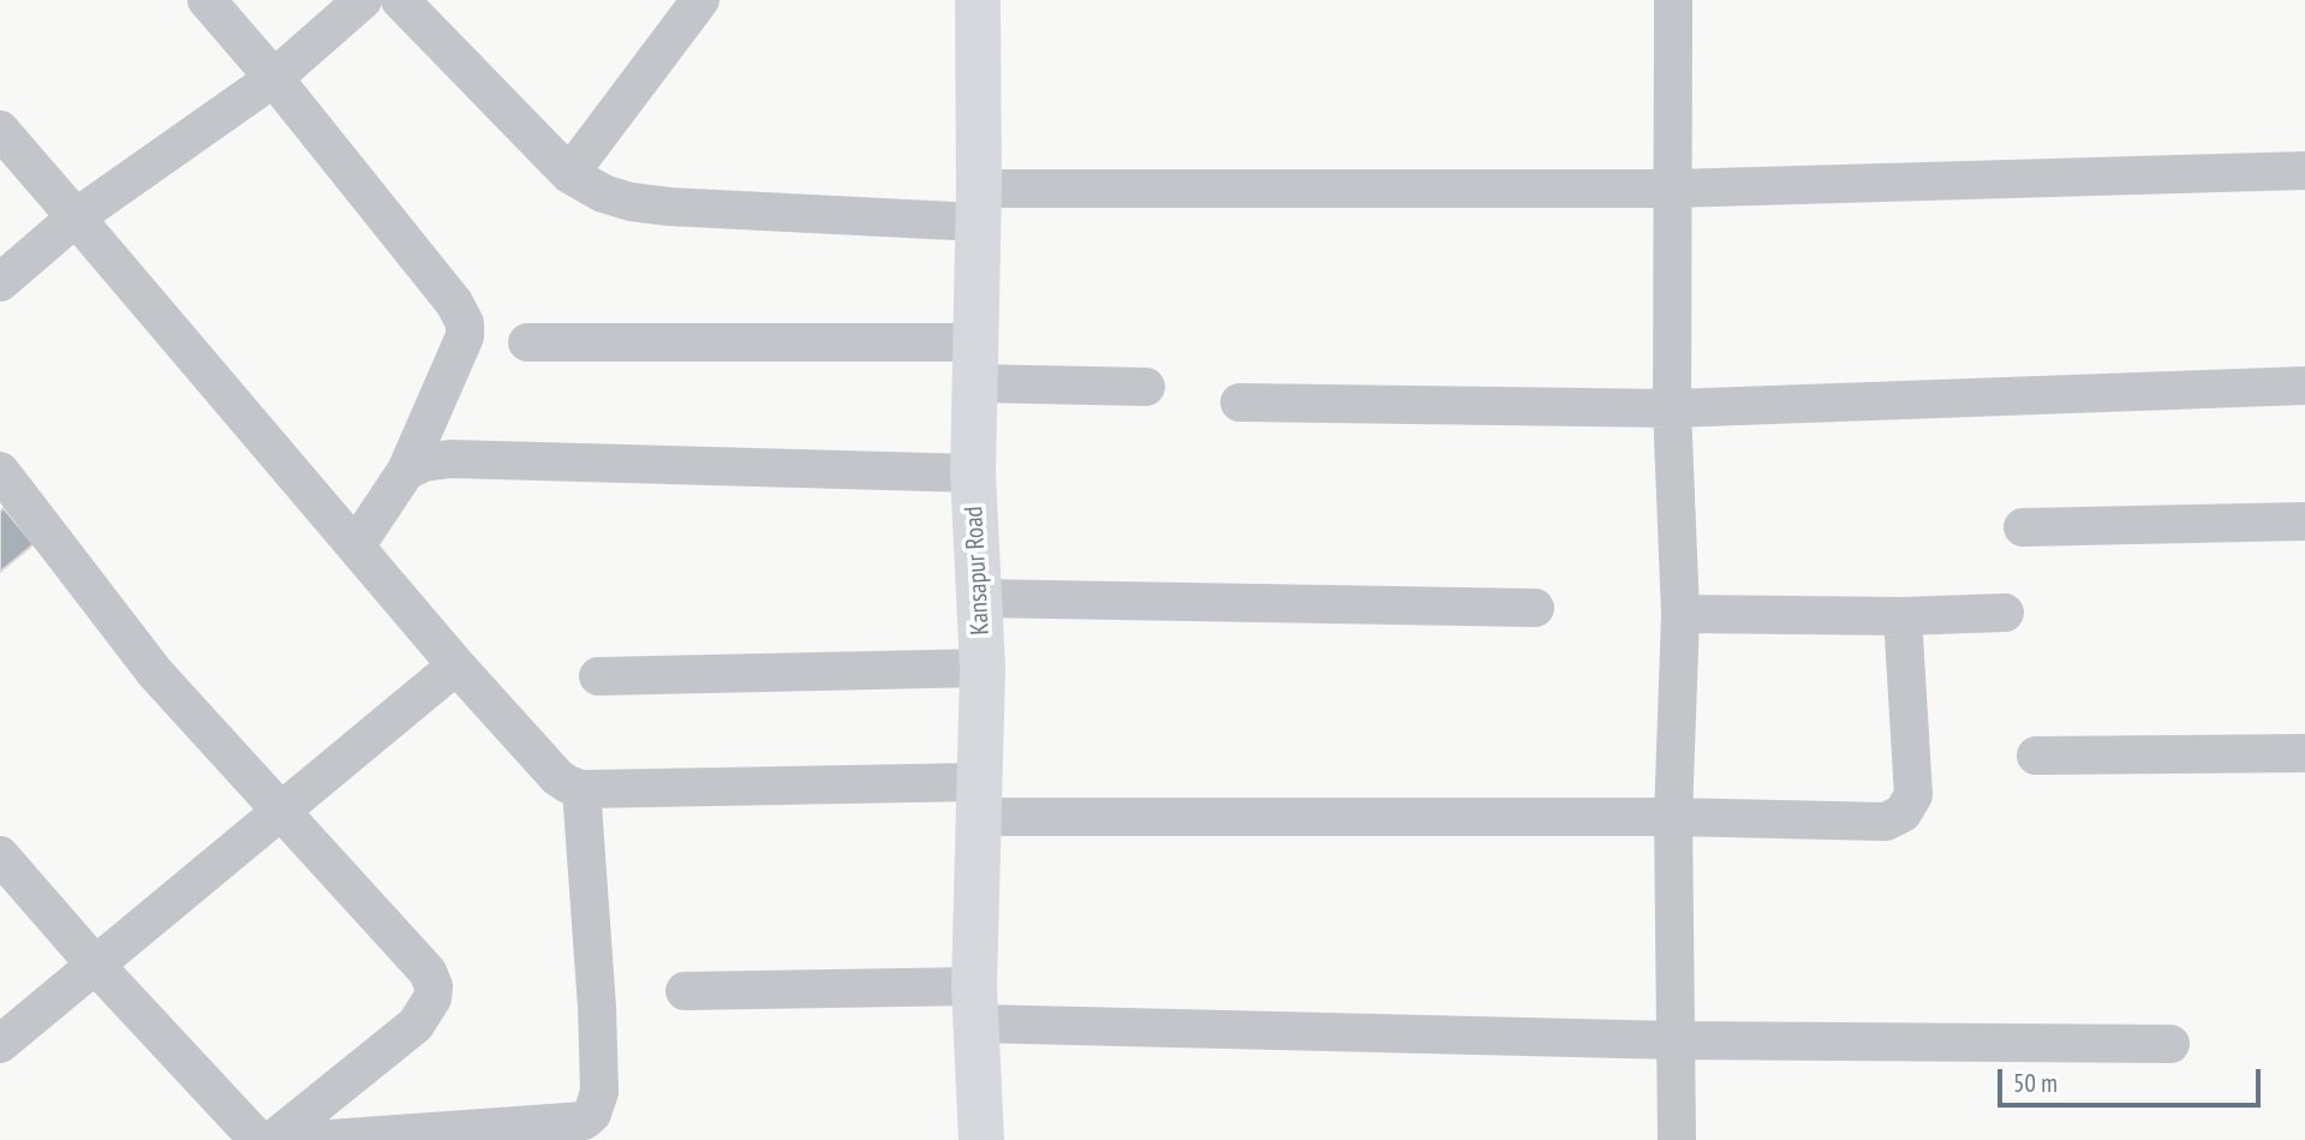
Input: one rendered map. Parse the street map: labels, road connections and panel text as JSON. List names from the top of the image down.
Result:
{
  "streets": {
    "street": ["Kansapur Road"]
  },
  "scale_bar": "50 m"
}
